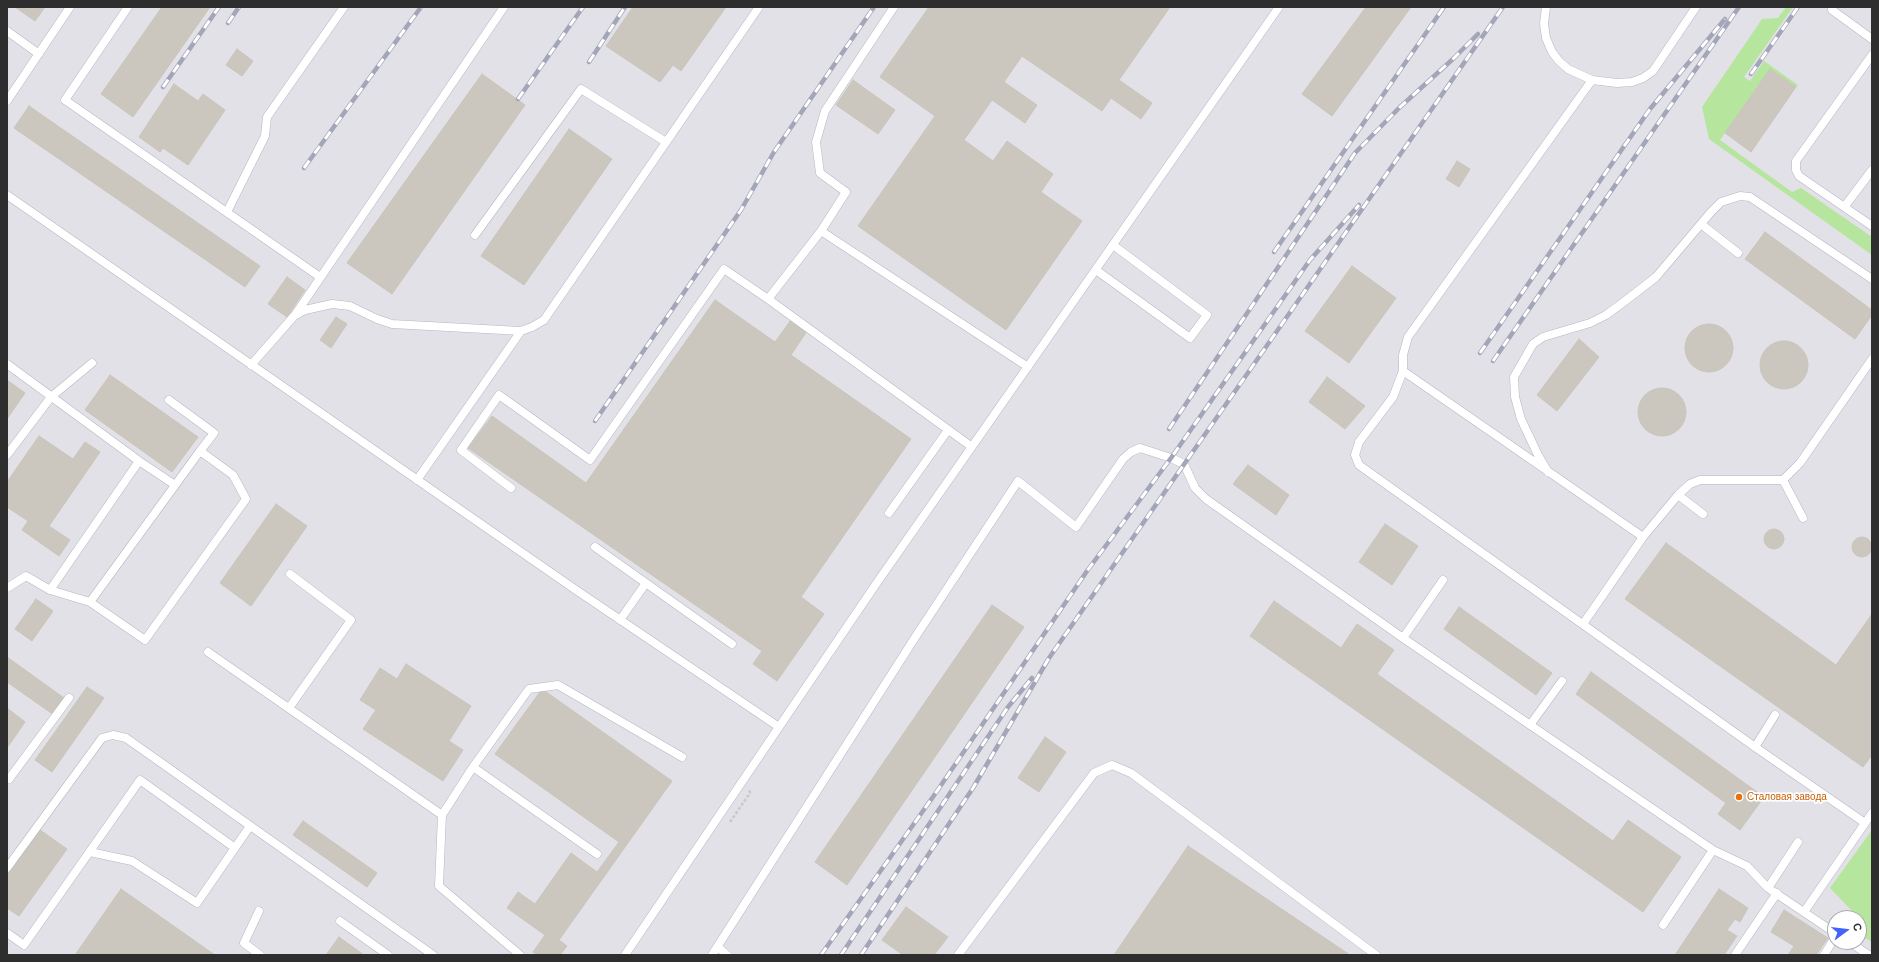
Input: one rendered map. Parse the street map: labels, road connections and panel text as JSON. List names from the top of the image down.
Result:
{
  "places": ["Сталовая завода"],
  "north": "right"
}
